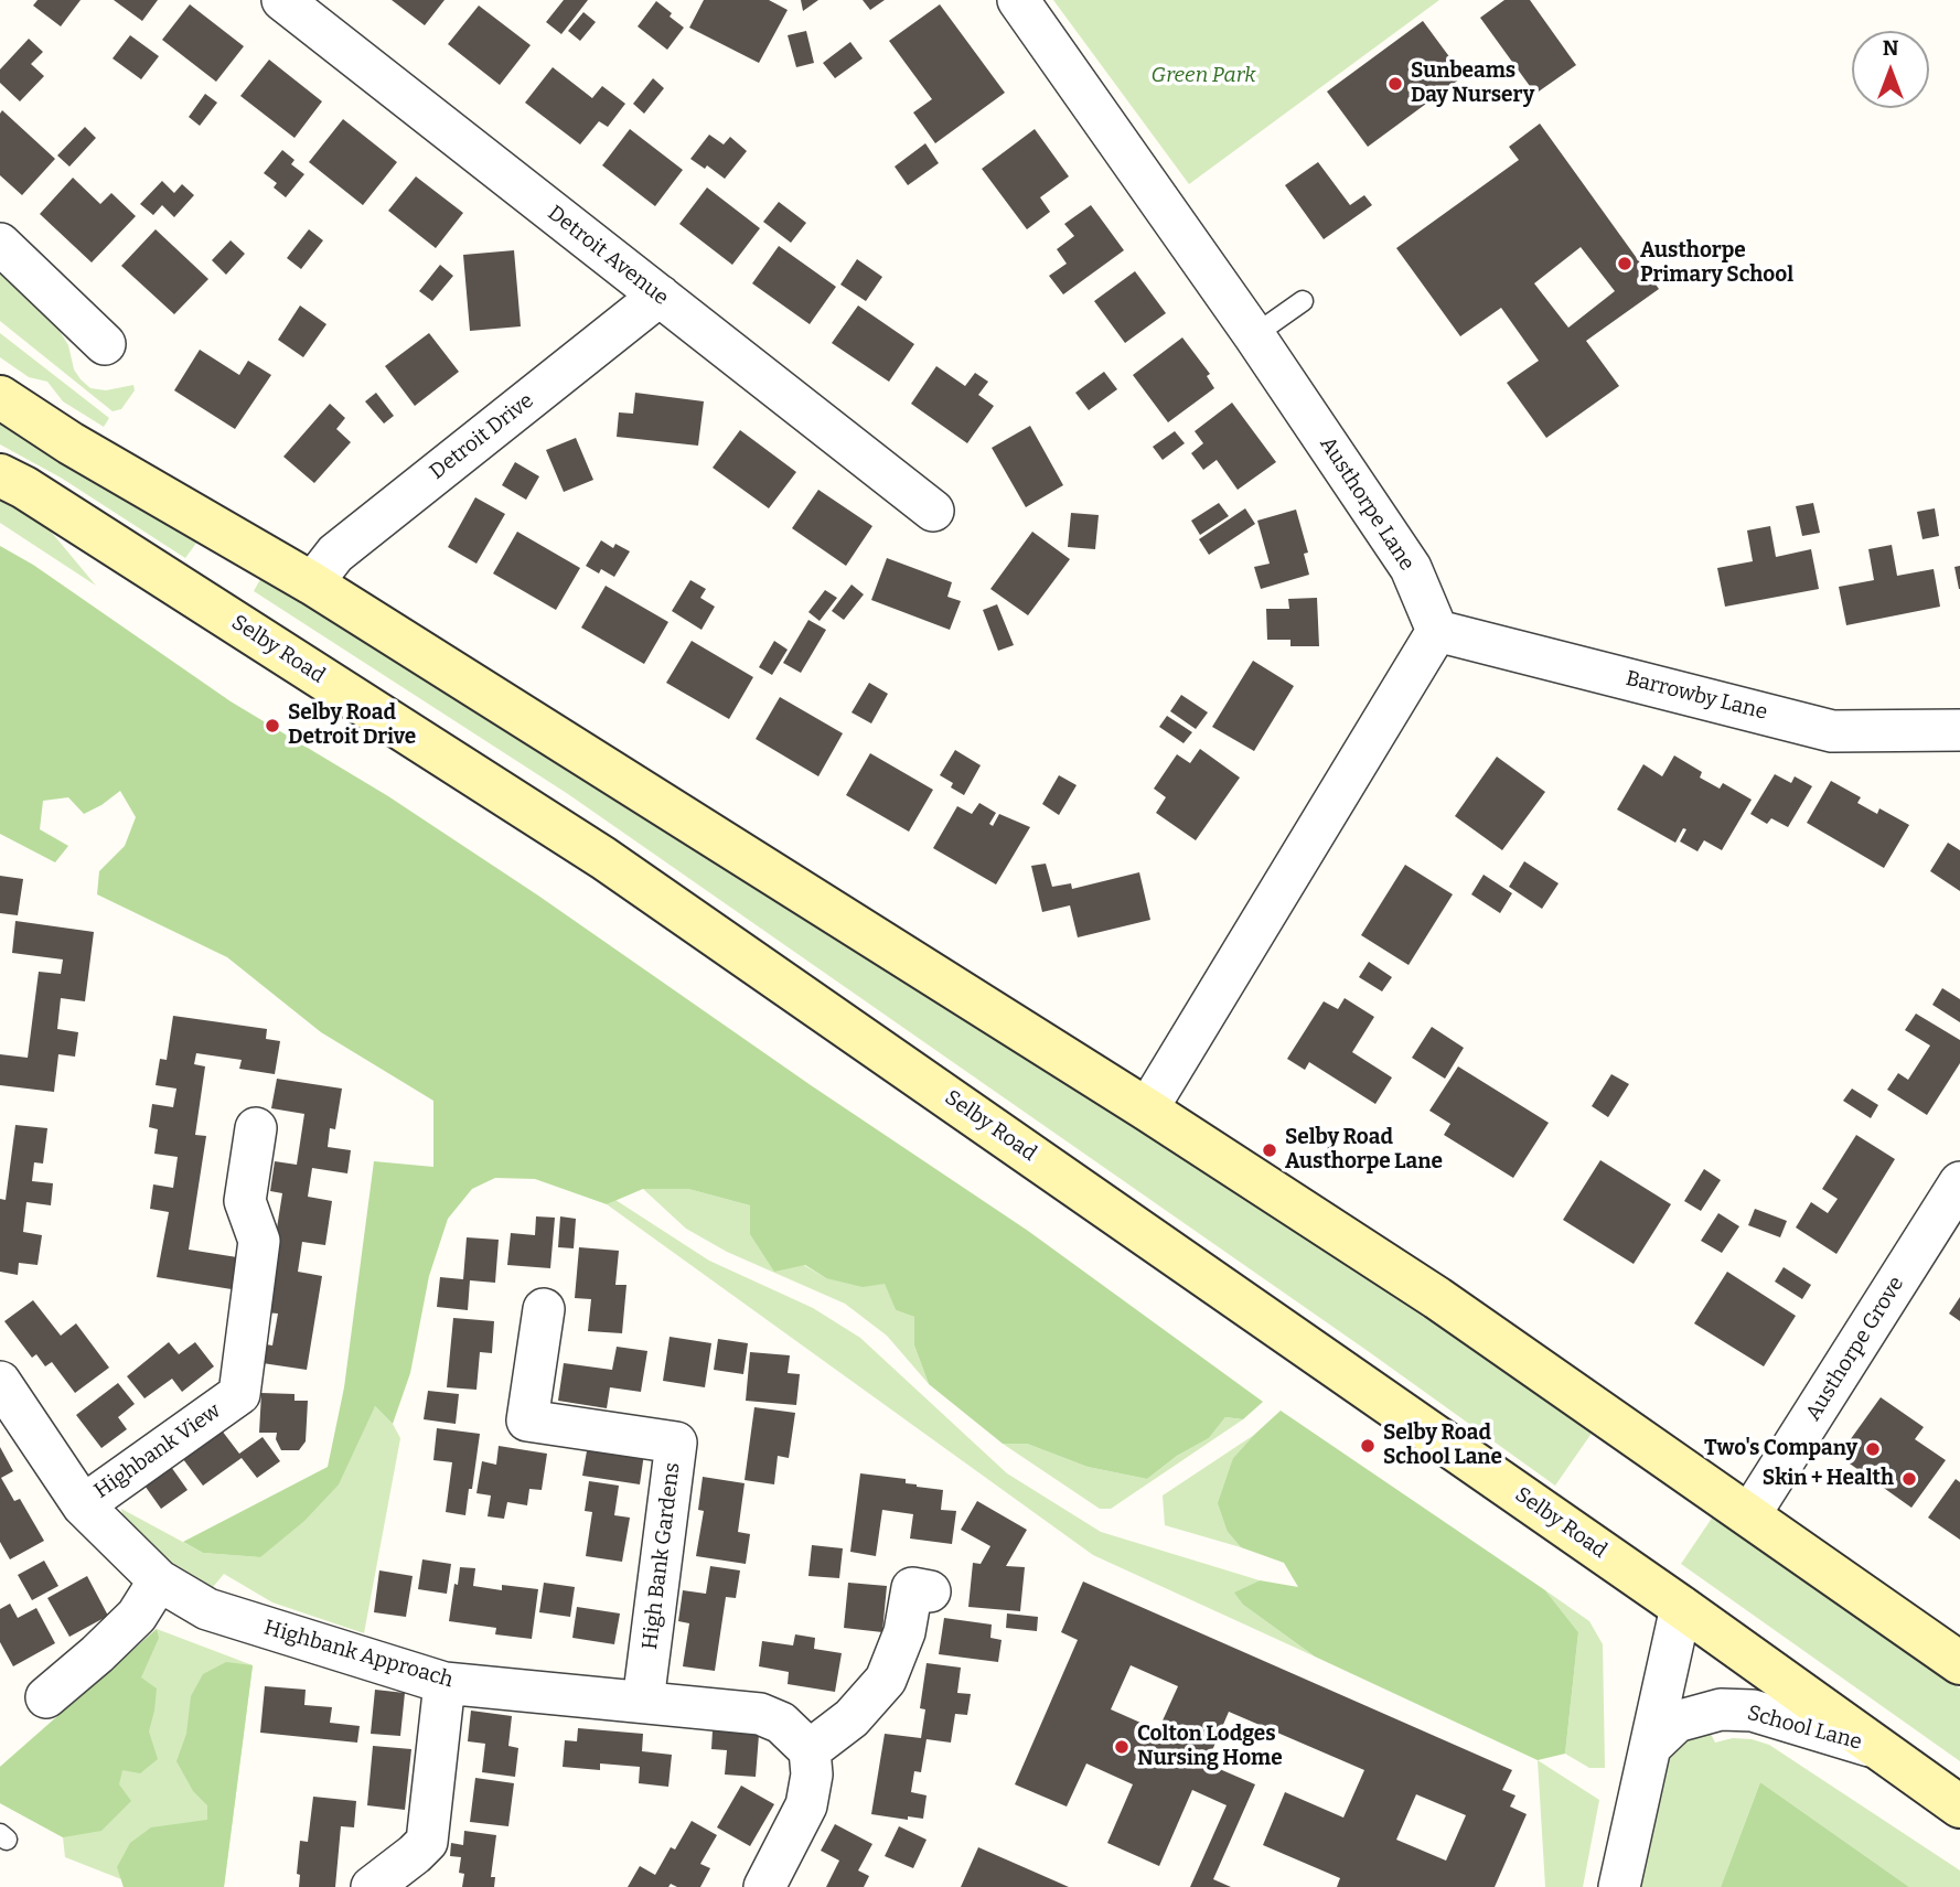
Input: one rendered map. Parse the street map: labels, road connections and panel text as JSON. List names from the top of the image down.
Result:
{
  "streets": {
    "main road": ["Selby Road"],
    "street": [
      "Detroit Avenue",
      "Detroit Drive",
      "Austhorpe Lane",
      "Barrowby Lane",
      "Austhorpe Grove",
      "Highbank View",
      "High Bank Gardens",
      "Highbank Approach",
      "School Lane"
    ]
  },
  "crossings": [
    ["Detroit Avenue", "Detroit Drive"],
    ["Austhorpe Lane", "Barrowby Lane"],
    ["Selby Road", "School Lane"],
    ["Highbank View", "Highbank Approach"],
    ["High Bank Gardens", "Highbank Approach"]
  ],
  "parks": ["Green Park"],
  "places": [
    "Sunbeams Day Nursery",
    "Austhorpe Primary School",
    "Selby Road Detroit Drive",
    "Selby Road Austhorpe Lane",
    "Selby Road School Lane",
    "Two's Company",
    "Skin + Health",
    "Colton Lodges Nursing Home"
  ],
  "north": "top"
}
